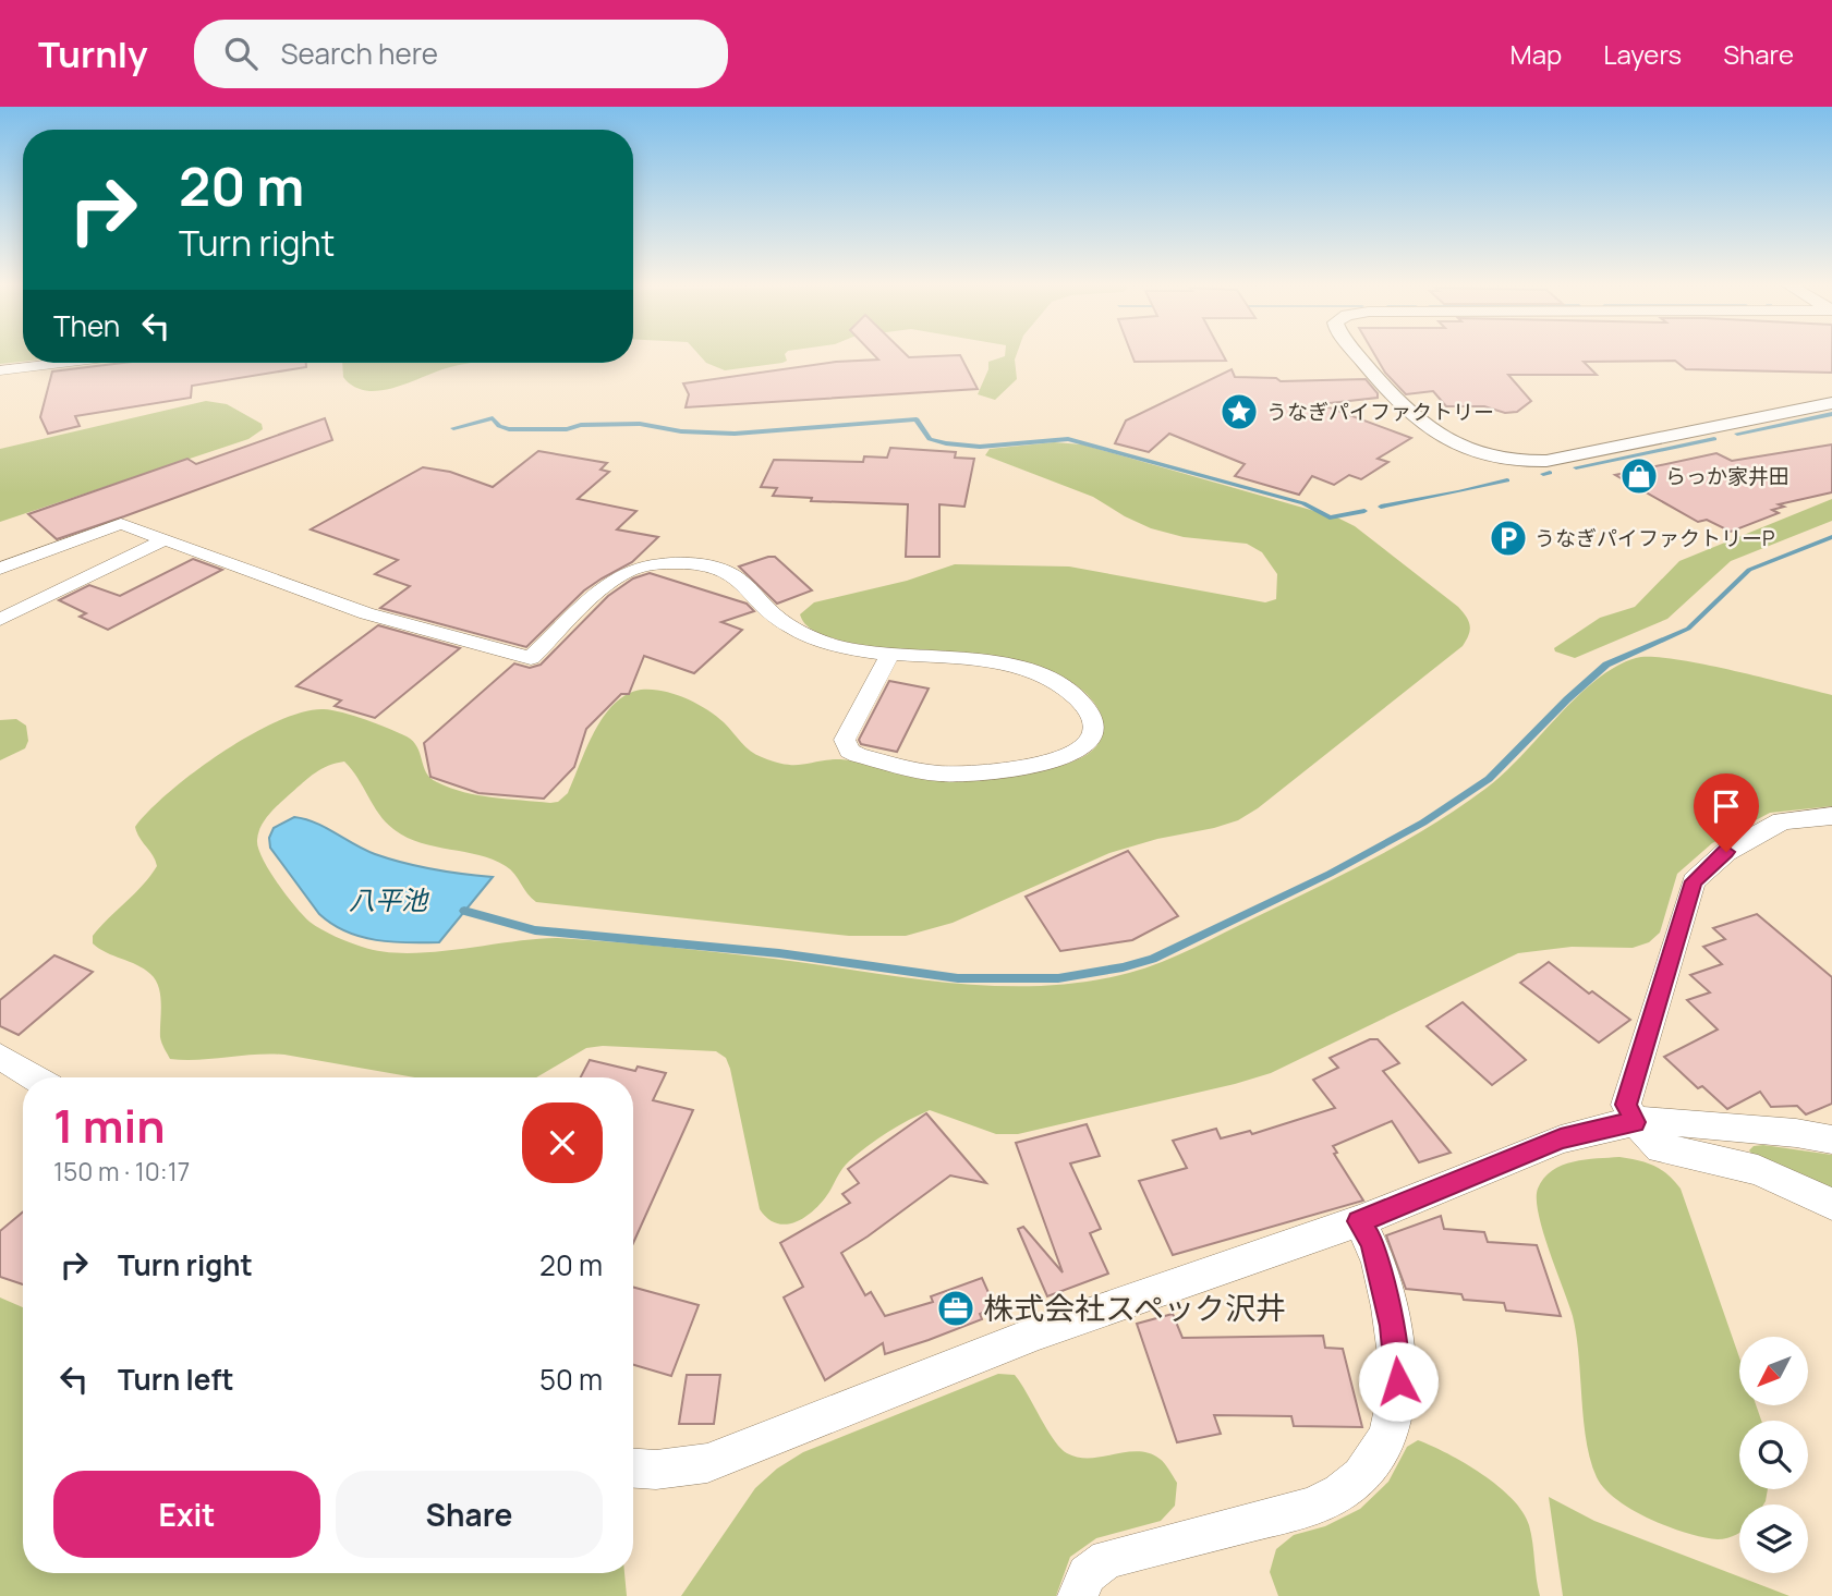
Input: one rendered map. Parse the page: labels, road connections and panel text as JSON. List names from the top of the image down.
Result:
{
  "water": ["八平池"],
  "places": {
    "place": ["うなぎパイファクトリー"],
    "shop": ["らっか家井田"],
    "parking": ["うなぎパイファクトリーP"],
    "office": ["株式会社スペック沢井"]
  },
  "north": "bottom left",
  "page": {
    "header": "Turnly",
    "search": "Search here",
    "nav": ["Map", "Layers", "Share"],
    "turn": ["20 m", "Turn right"],
    "then": "Then",
    "heading": ["1 min", "150 m · 10:17"],
    "list": [
      {
        "name": "Turn right",
        "value": "20 m"
      },
      {
        "name": "Turn left",
        "value": "50 m"
      }
    ],
    "buttons": ["Exit", "Share"]
  }
}
